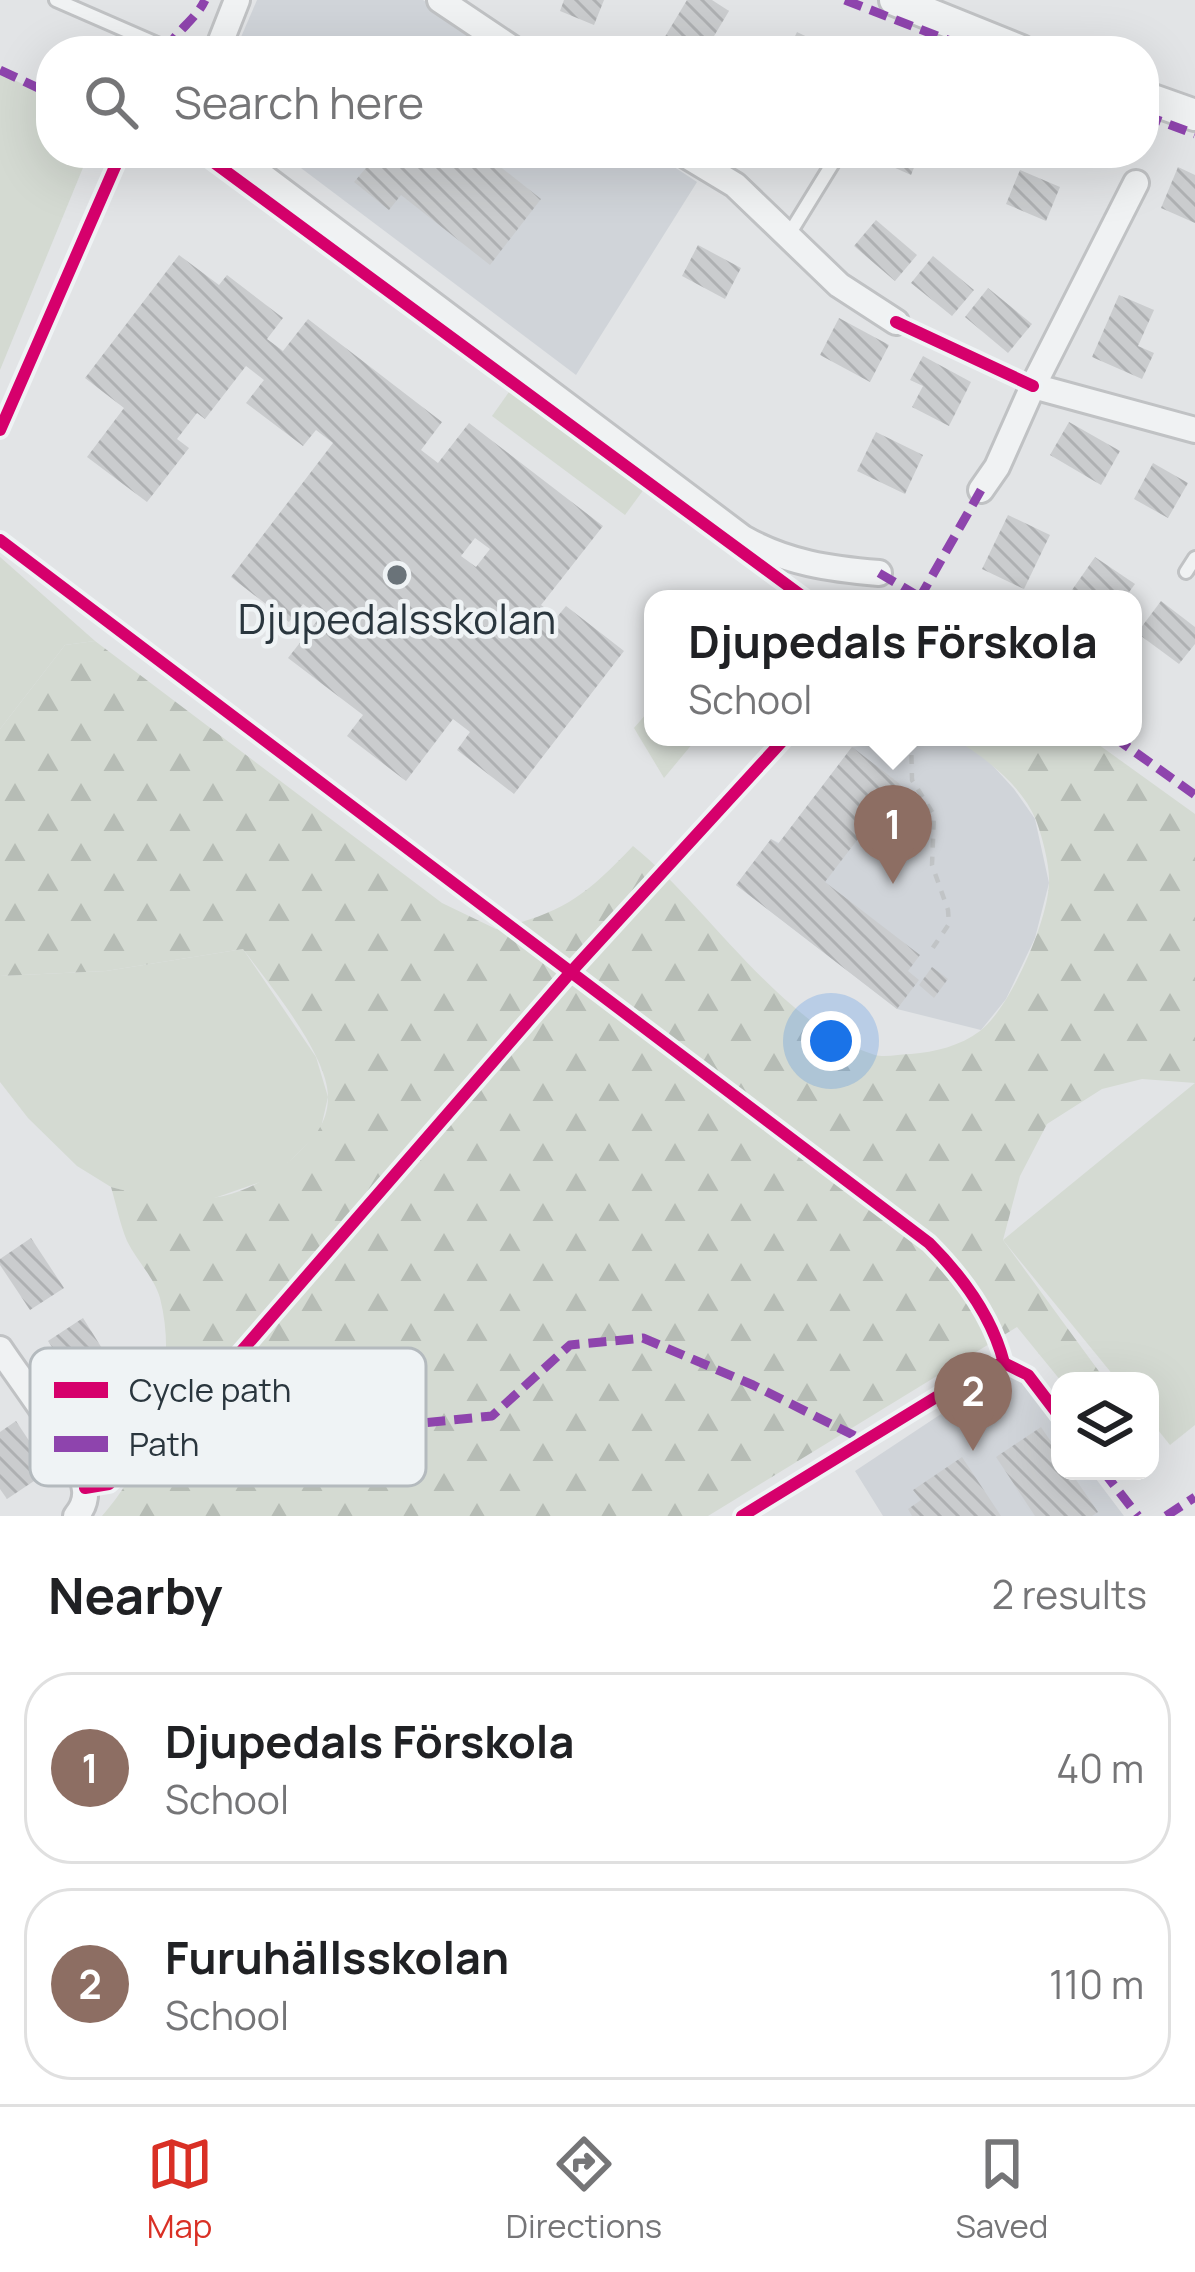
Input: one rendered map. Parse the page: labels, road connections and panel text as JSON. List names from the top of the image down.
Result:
{
  "places": ["Djupedalsskolan"],
  "legend": ["Cycle path", "Path"],
  "page": {
    "search": "Search here",
    "popup": ["Djupedals Förskola", "School"],
    "pins": ["1", "2"],
    "heading": ["Nearby", "2 results"],
    "list": [
      {
        "mark": "1",
        "name": "Djupedals Förskola",
        "note": "School",
        "value": "40 m"
      },
      {
        "mark": "2",
        "name": "Furuhällsskolan",
        "note": "School",
        "value": "110 m"
      }
    ],
    "nav": ["Map", "Directions", "Saved"]
  }
}
